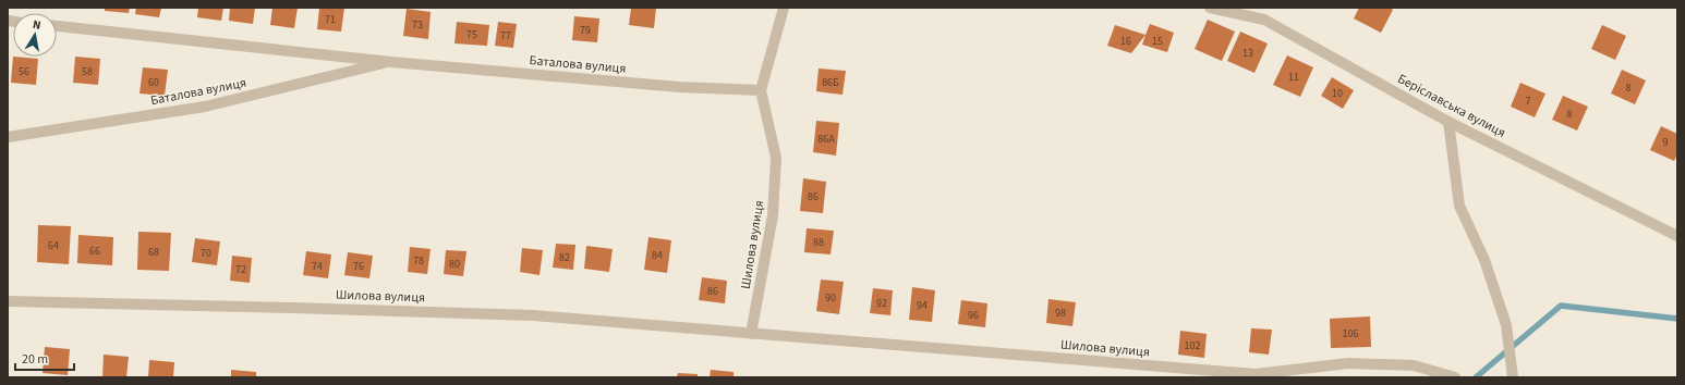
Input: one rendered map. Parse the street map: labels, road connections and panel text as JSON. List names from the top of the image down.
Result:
{
  "streets": {
    "street": ["Баталова вулиця", "Беріславська вулиця", "Шилова вулиця"]
  },
  "crossings": [
    ["Баталова вулиця", "Шилова вулиця"]
  ],
  "house_numbers": [
    "71",
    "73",
    "79",
    "75",
    "77",
    "16",
    "15",
    "13",
    "56",
    "58",
    "11",
    "60",
    "86Б",
    "8",
    "10",
    "7",
    "8",
    "86А",
    "9",
    "86",
    "88",
    "64",
    "66",
    "68",
    "70",
    "84",
    "82",
    "78",
    "80",
    "74",
    "76",
    "72",
    "86",
    "90",
    "92",
    "94",
    "98",
    "96",
    "106",
    "102"
  ],
  "scale_bar": "20 m",
  "north": "top"
}
